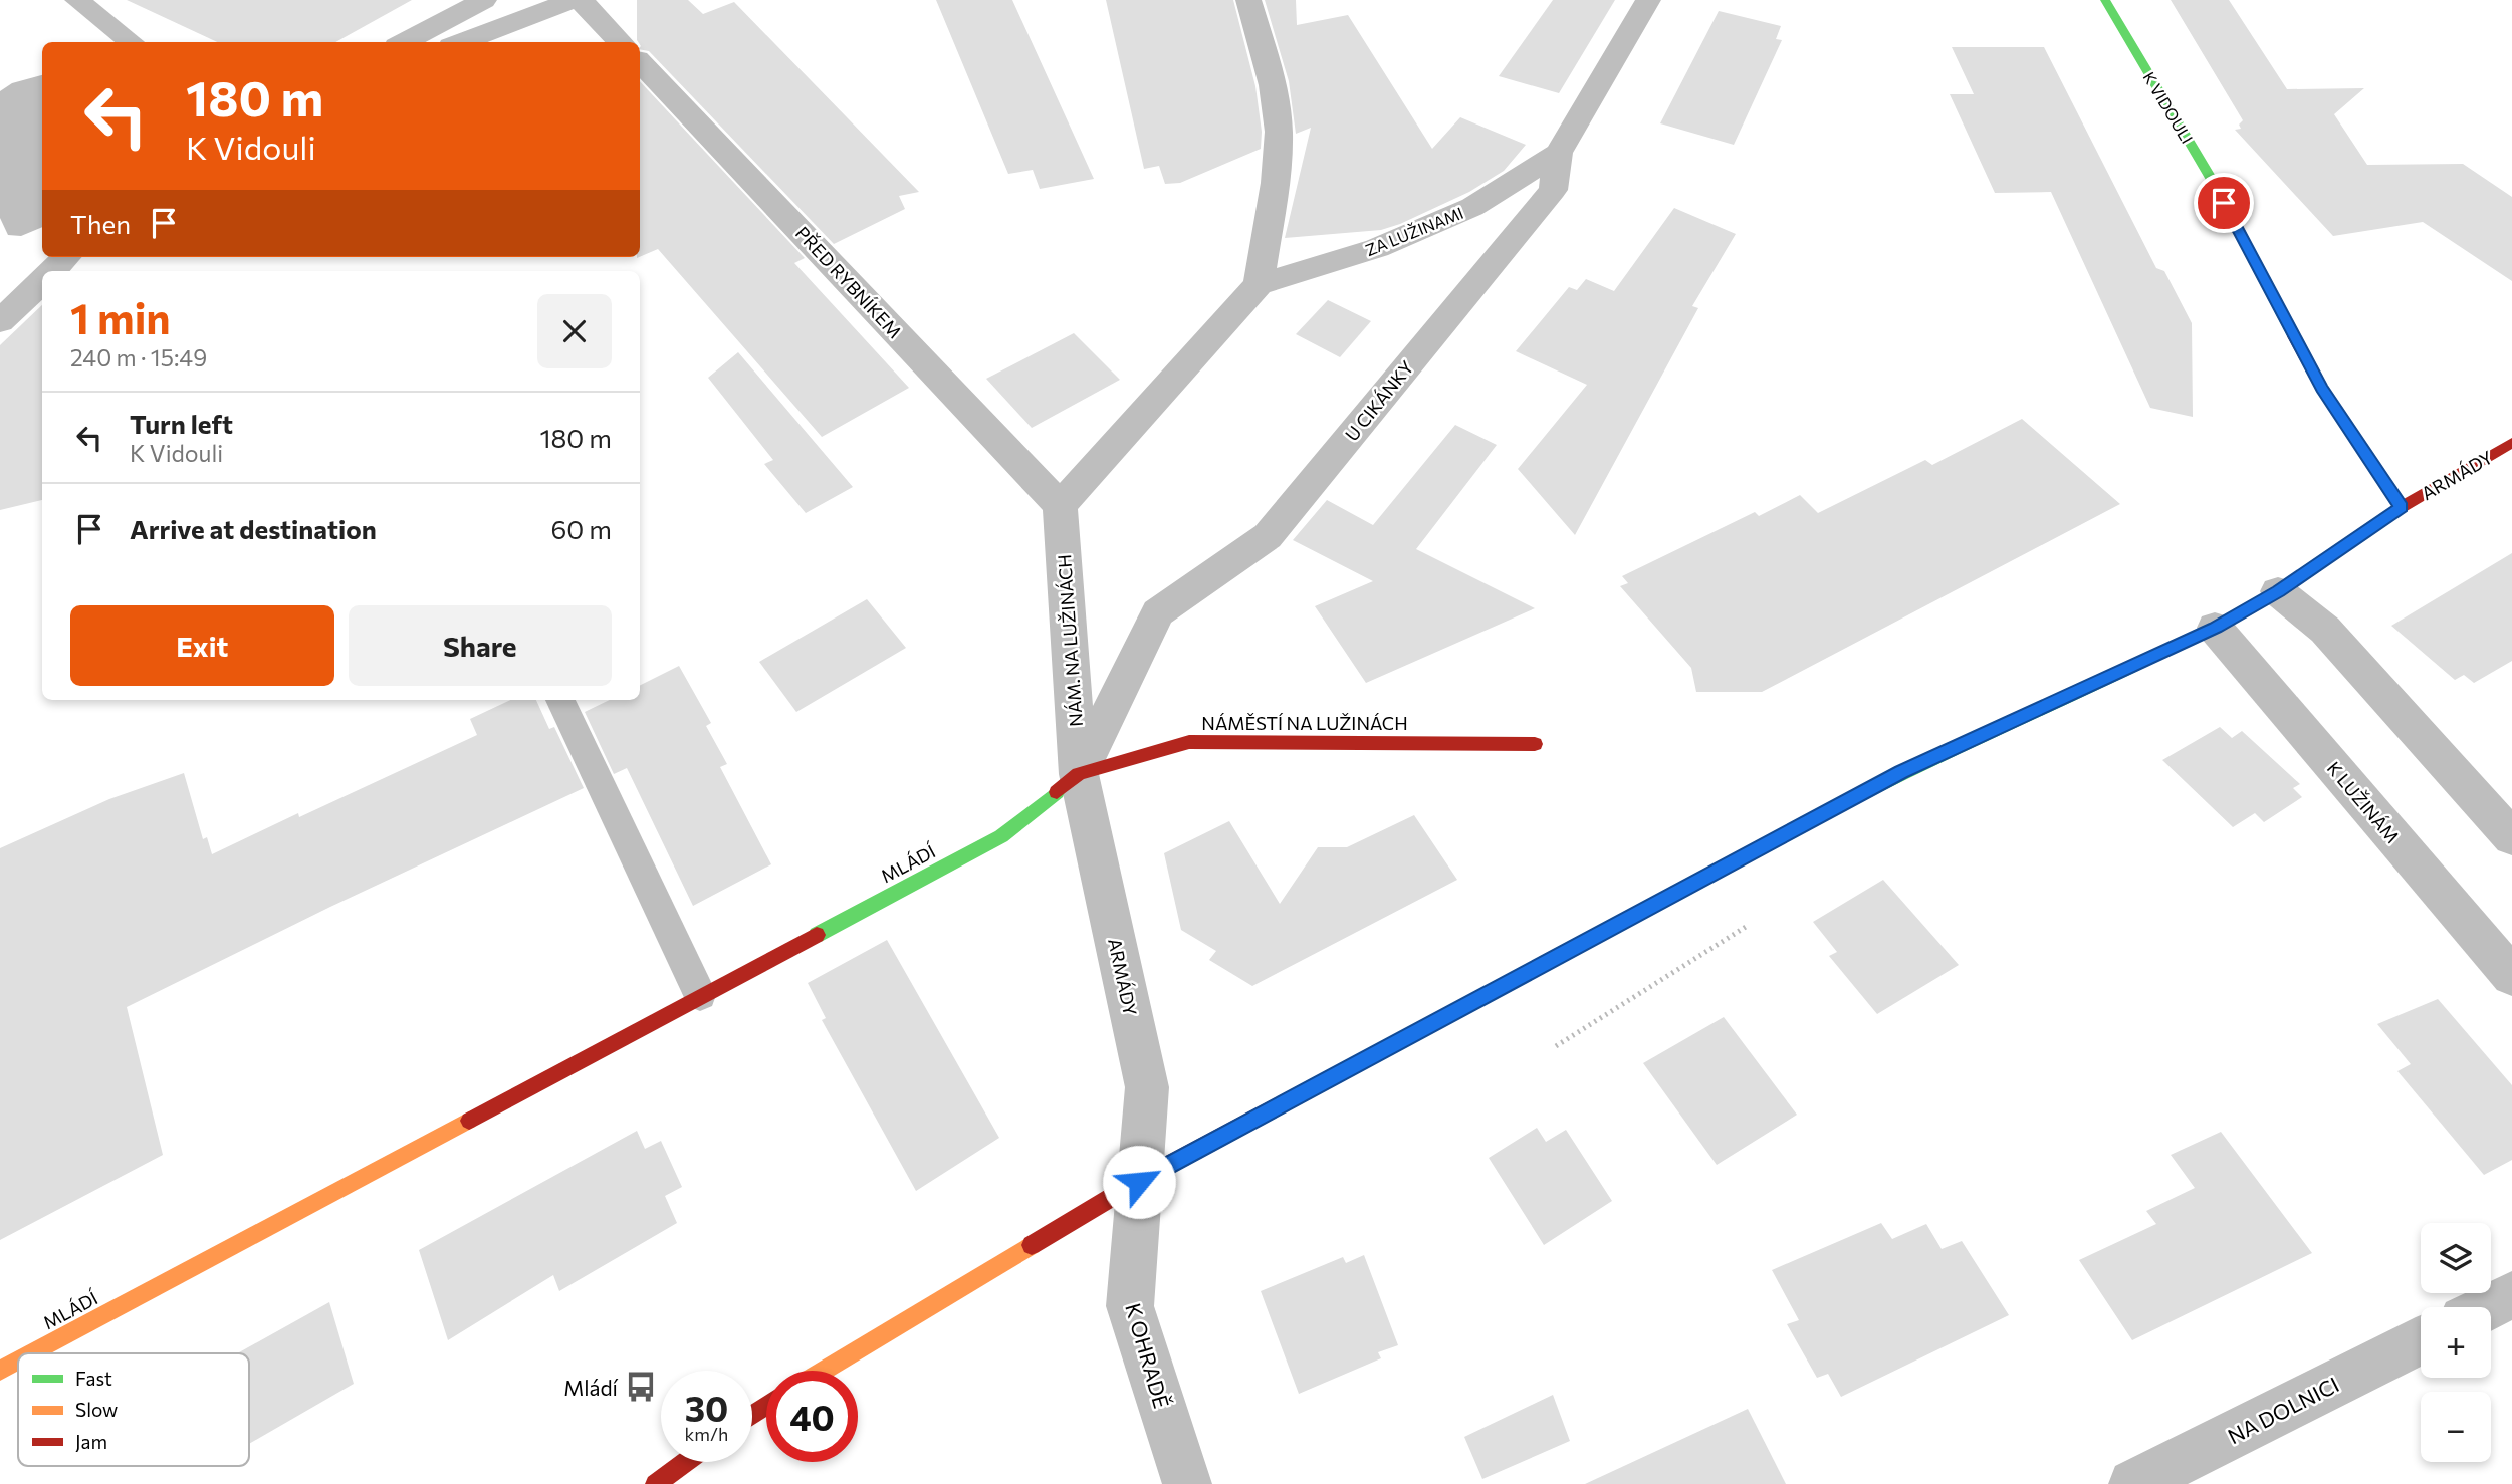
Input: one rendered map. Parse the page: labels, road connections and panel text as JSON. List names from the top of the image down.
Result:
{
  "streets": {
    "street": [
      "K VIDOULI",
      "ZA LUŽINAMI",
      "PŘED RYBNÍKEM",
      "U CIKÁNKY",
      "ARMÁDY",
      "NÁM. NA LUŽINÁCH",
      "NÁMĚSTÍ NA LUŽINÁCH",
      "K LUŽINÁM",
      "MLÁDÍ",
      "K OHRADĚ",
      "NA DOLNICI"
    ]
  },
  "crossings": [
    ["K VIDOULI", "ARMÁDY"],
    ["ZA LUŽINAMI", "U CIKÁNKY"],
    ["PŘED RYBNÍKEM", "NÁM. NA LUŽINÁCH"],
    ["U CIKÁNKY", "ARMÁDY"],
    ["U CIKÁNKY", "NÁM. NA LUŽINÁCH"],
    ["U CIKÁNKY", "NÁMĚSTÍ NA LUŽINÁCH"],
    ["U CIKÁNKY", "MLÁDÍ"],
    ["ARMÁDY", "NÁM. NA LUŽINÁCH"],
    ["ARMÁDY", "NÁMĚSTÍ NA LUŽINÁCH"],
    ["ARMÁDY", "K LUŽINÁM"],
    ["ARMÁDY", "MLÁDÍ"],
    ["ARMÁDY", "K OHRADĚ"],
    ["NÁM. NA LUŽINÁCH", "NÁMĚSTÍ NA LUŽINÁCH"],
    ["NÁM. NA LUŽINÁCH", "MLÁDÍ"],
    ["NÁMĚSTÍ NA LUŽINÁCH", "MLÁDÍ"]
  ],
  "places": {
    "bus stop": ["Mládí"]
  },
  "legend": ["Fast", "Slow", "Jam"],
  "page": {
    "turn": ["180 m", "K Vidouli"],
    "then": "Then",
    "heading": ["1 min", "240 m · 15:49"],
    "list": [
      {
        "name": "Turn left",
        "note": "K Vidouli",
        "value": "180 m"
      },
      {
        "name": "Arrive at destination",
        "value": "60 m"
      }
    ],
    "buttons": ["Exit", "Share"],
    "map_buttons": ["+", "−"],
    "speed": "30 km/h",
    "limit": "40"
  }
}
